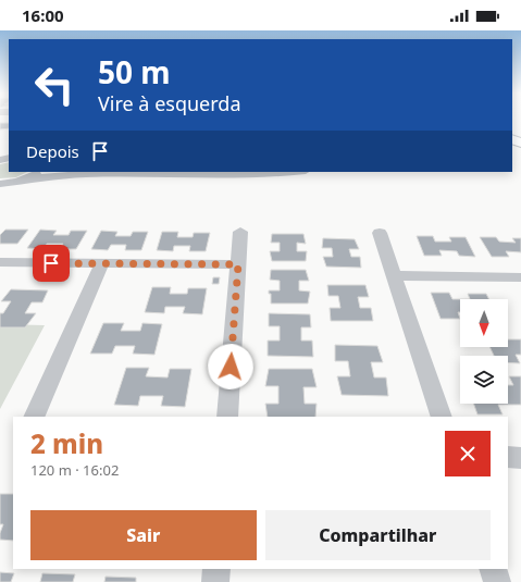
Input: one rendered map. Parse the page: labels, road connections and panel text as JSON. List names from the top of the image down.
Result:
{
  "north": "bottom",
  "page": {
    "status": "16:00",
    "turn": ["50 m", "Vire à esquerda"],
    "then": "Depois",
    "heading": ["2 min", "120 m · 16:02"],
    "buttons": ["Sair", "Compartilhar"]
  }
}
